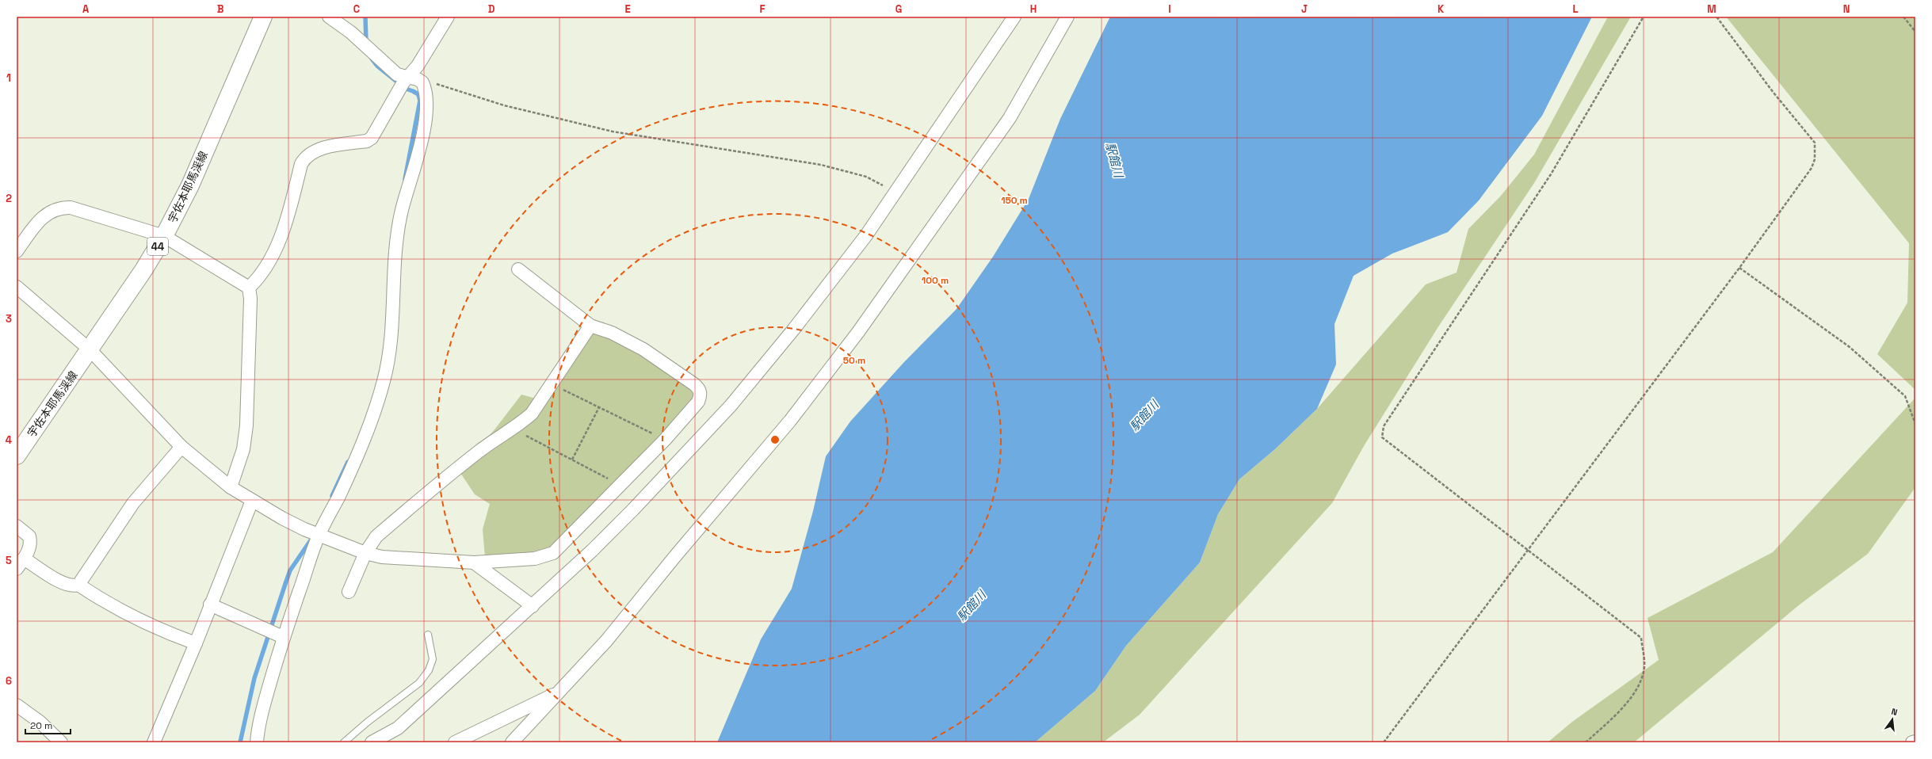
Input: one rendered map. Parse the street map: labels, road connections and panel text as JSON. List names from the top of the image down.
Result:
{
  "streets": {
    "main road": ["宇佐本耶馬渓線", "44"]
  },
  "water": ["駅館川"],
  "scale_bar": "20 m",
  "north": "top",
  "grid": {
    "columns": [
      "A",
      "B",
      "C",
      "D",
      "E",
      "F",
      "G",
      "H",
      "I",
      "J",
      "K",
      "L",
      "M",
      "N"
    ],
    "rows": [
      "1",
      "2",
      "3",
      "4",
      "5",
      "6"
    ]
  },
  "rings": ["150 m", "100 m", "50 m"]
}
